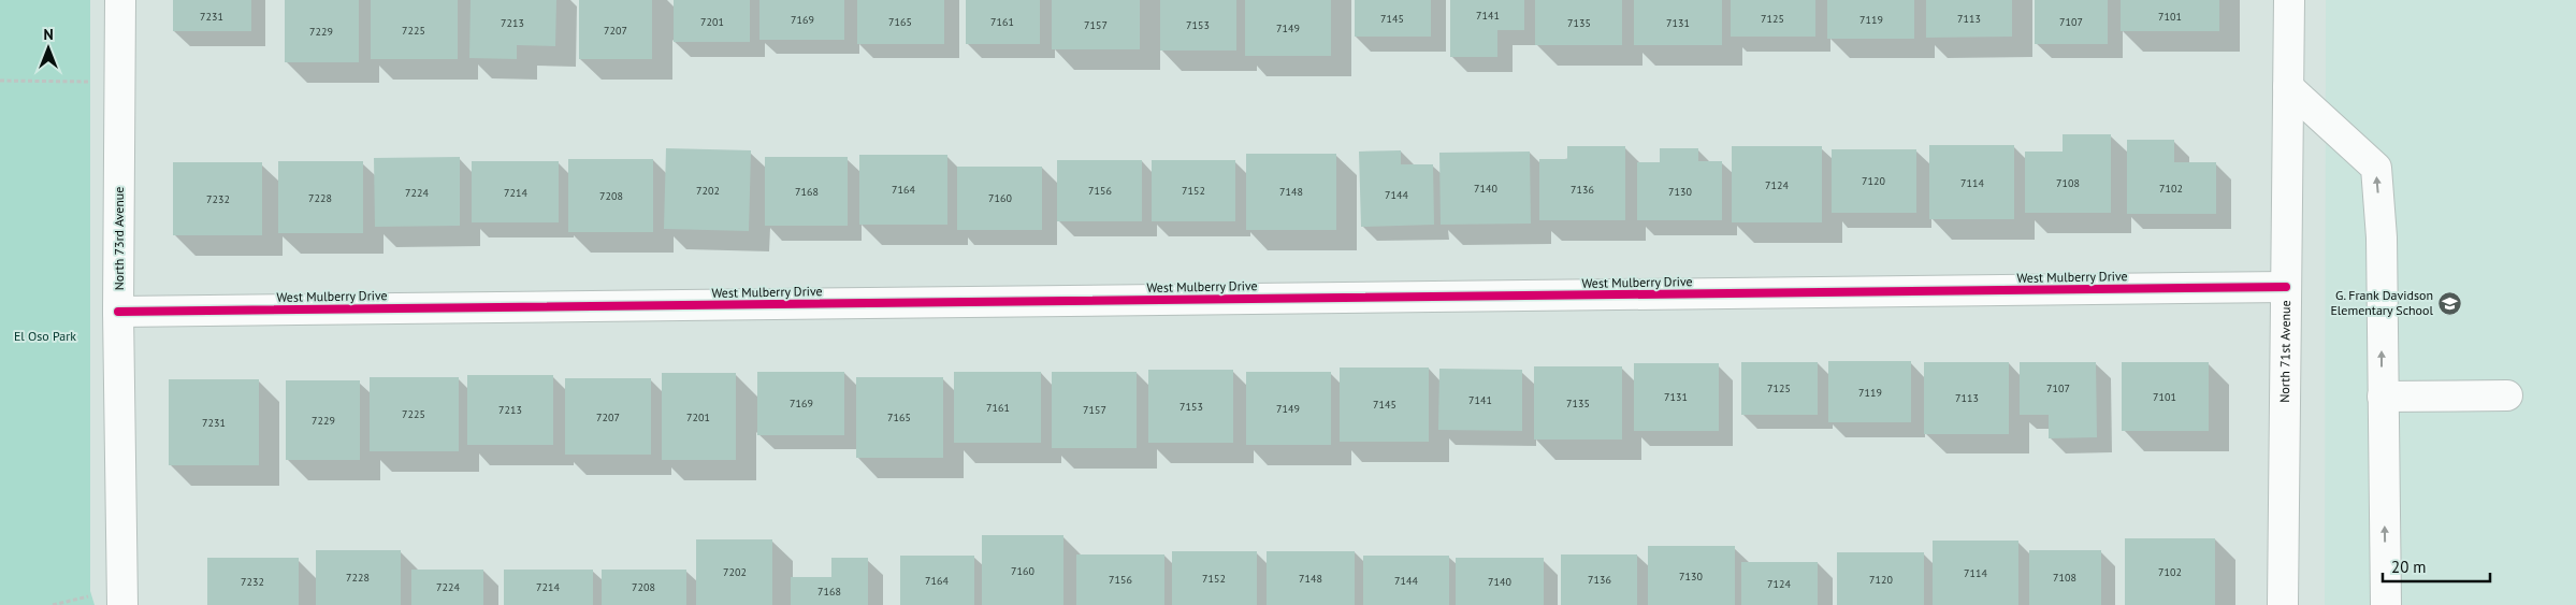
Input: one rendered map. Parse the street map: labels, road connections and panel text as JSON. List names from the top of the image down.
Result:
{
  "streets": {
    "street": ["North 73rd Avenue", "West Mulberry Drive", "North 71st Avenue"]
  },
  "crossings": [
    ["North 73rd Avenue", "West Mulberry Drive"],
    ["West Mulberry Drive", "North 71st Avenue"]
  ],
  "parks": ["El Oso Park"],
  "places": {
    "school or university": ["G. Frank Davidson Elementary School"]
  },
  "house_numbers": [
    "7141",
    "7231",
    "7101",
    "7145",
    "7125",
    "7113",
    "7169",
    "7119",
    "7201",
    "7165",
    "7161",
    "7107",
    "7213",
    "7135",
    "7131",
    "7157",
    "7153",
    "7149",
    "7225",
    "7207",
    "7229",
    "7120",
    "7114",
    "7108",
    "7124",
    "7140",
    "7102",
    "7164",
    "7136",
    "7202",
    "7156",
    "7152",
    "7168",
    "7148",
    "7130",
    "7224",
    "7214",
    "7144",
    "7208",
    "7228",
    "7160",
    "7232",
    "7125",
    "7107",
    "7119",
    "7131",
    "7101",
    "7113",
    "7141",
    "7169",
    "7135",
    "7145",
    "7153",
    "7161",
    "7149",
    "7213",
    "7157",
    "7225",
    "7207",
    "7201",
    "7165",
    "7229",
    "7231",
    "7160",
    "7202",
    "7102",
    "7114",
    "7130",
    "7228",
    "7108",
    "7152",
    "7148",
    "7156",
    "7136",
    "7120",
    "7164",
    "7144",
    "7232",
    "7140",
    "7124",
    "7224",
    "7214",
    "7208",
    "7168"
  ],
  "scale_bar": "20 m",
  "north": "top"
}
